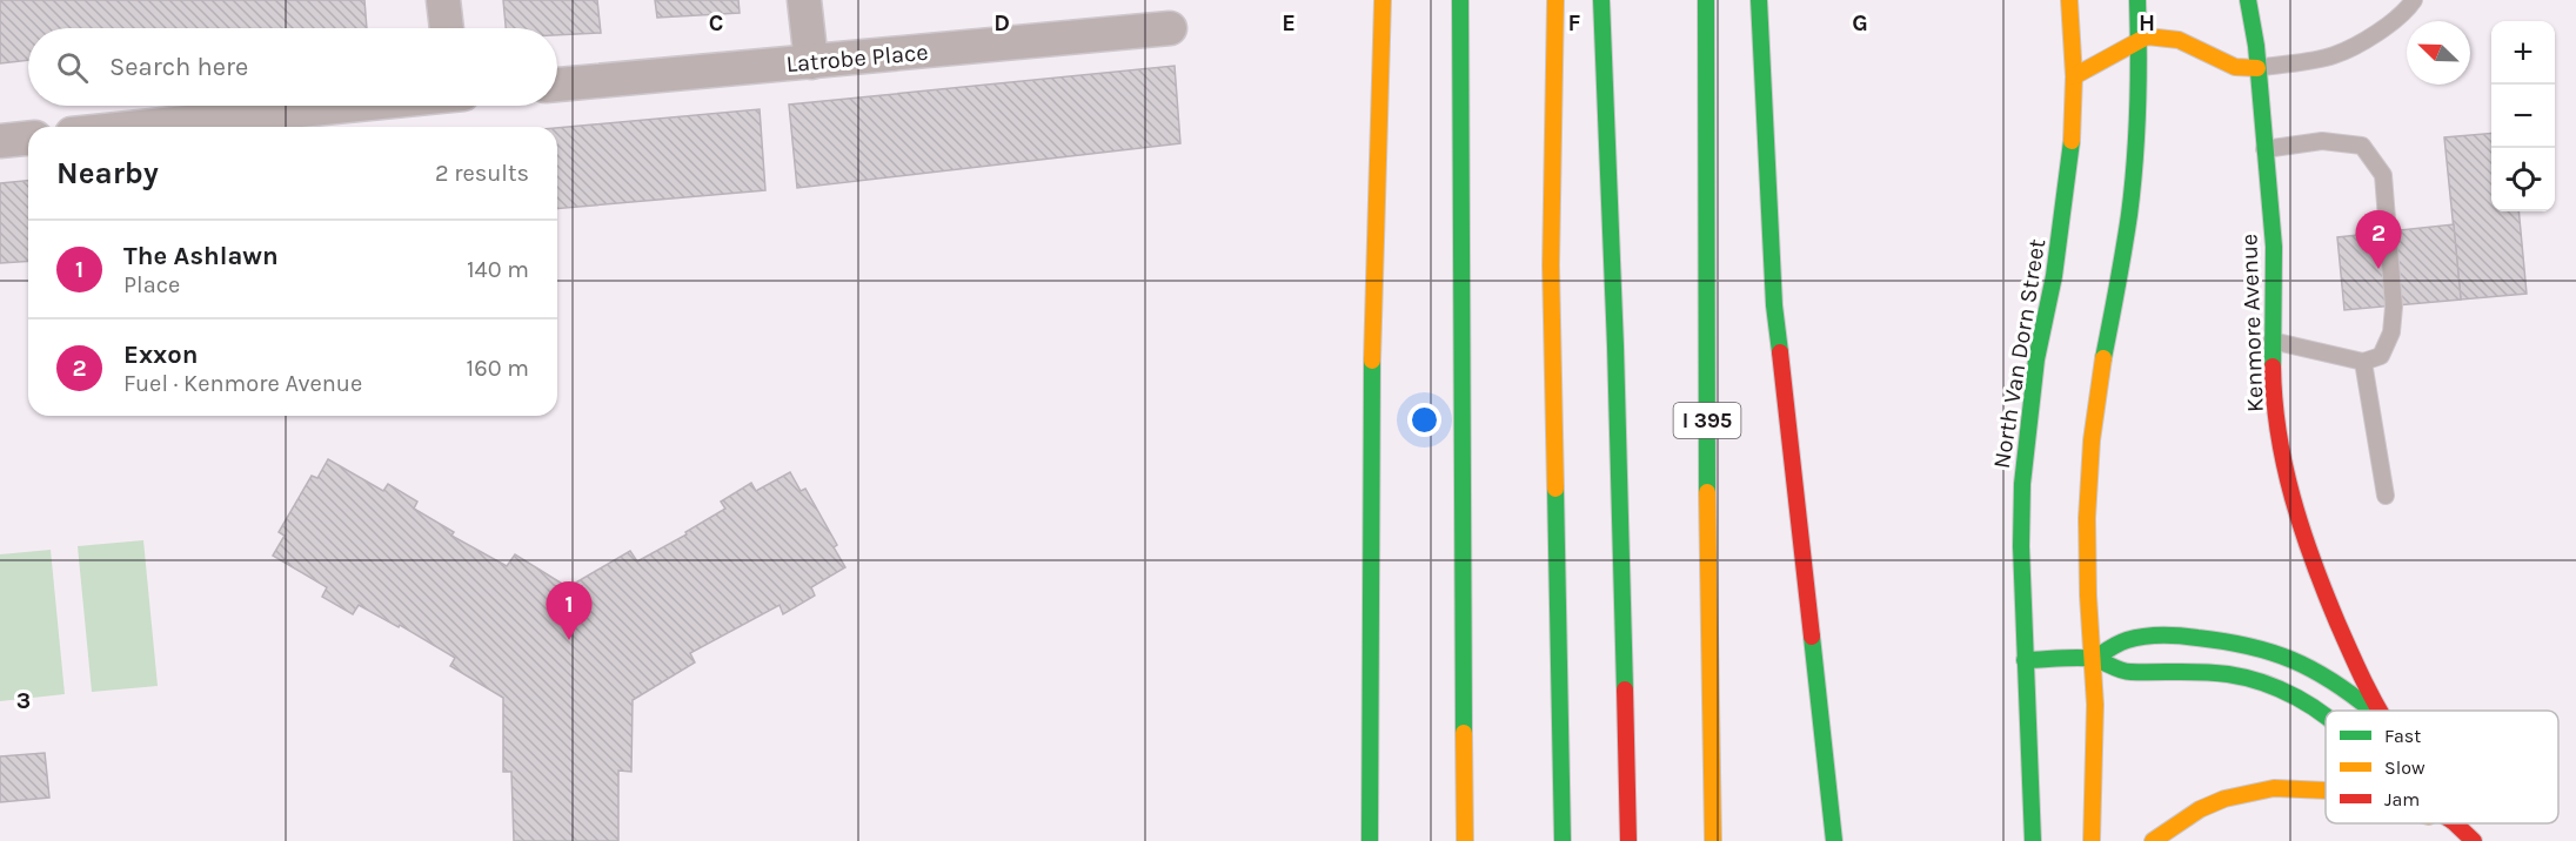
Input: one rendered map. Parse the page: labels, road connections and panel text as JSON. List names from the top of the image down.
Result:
{
  "streets": {
    "main road": ["Kenmore Avenue", "North Van Dorn Street", "I 395"],
    "street": ["Latrobe Place"]
  },
  "crossings": [
    ["Kenmore Avenue", "North Van Dorn Street"]
  ],
  "legend": ["Fast", "Slow", "Jam"],
  "north": "top left",
  "page": {
    "map_buttons": ["+", "−"],
    "search": "Search here",
    "heading": ["Nearby", "2 results"],
    "pins": ["2", "1"],
    "list": [
      {
        "mark": "1",
        "name": "The Ashlawn",
        "note": "Place",
        "value": "140 m"
      },
      {
        "mark": "2",
        "name": "Exxon",
        "note": "Fuel · Kenmore Avenue",
        "value": "160 m"
      }
    ]
  },
  "grid": {
    "columns": [
      "C",
      "D",
      "E",
      "F",
      "G",
      "H"
    ],
    "rows": ["3"]
  }
}
